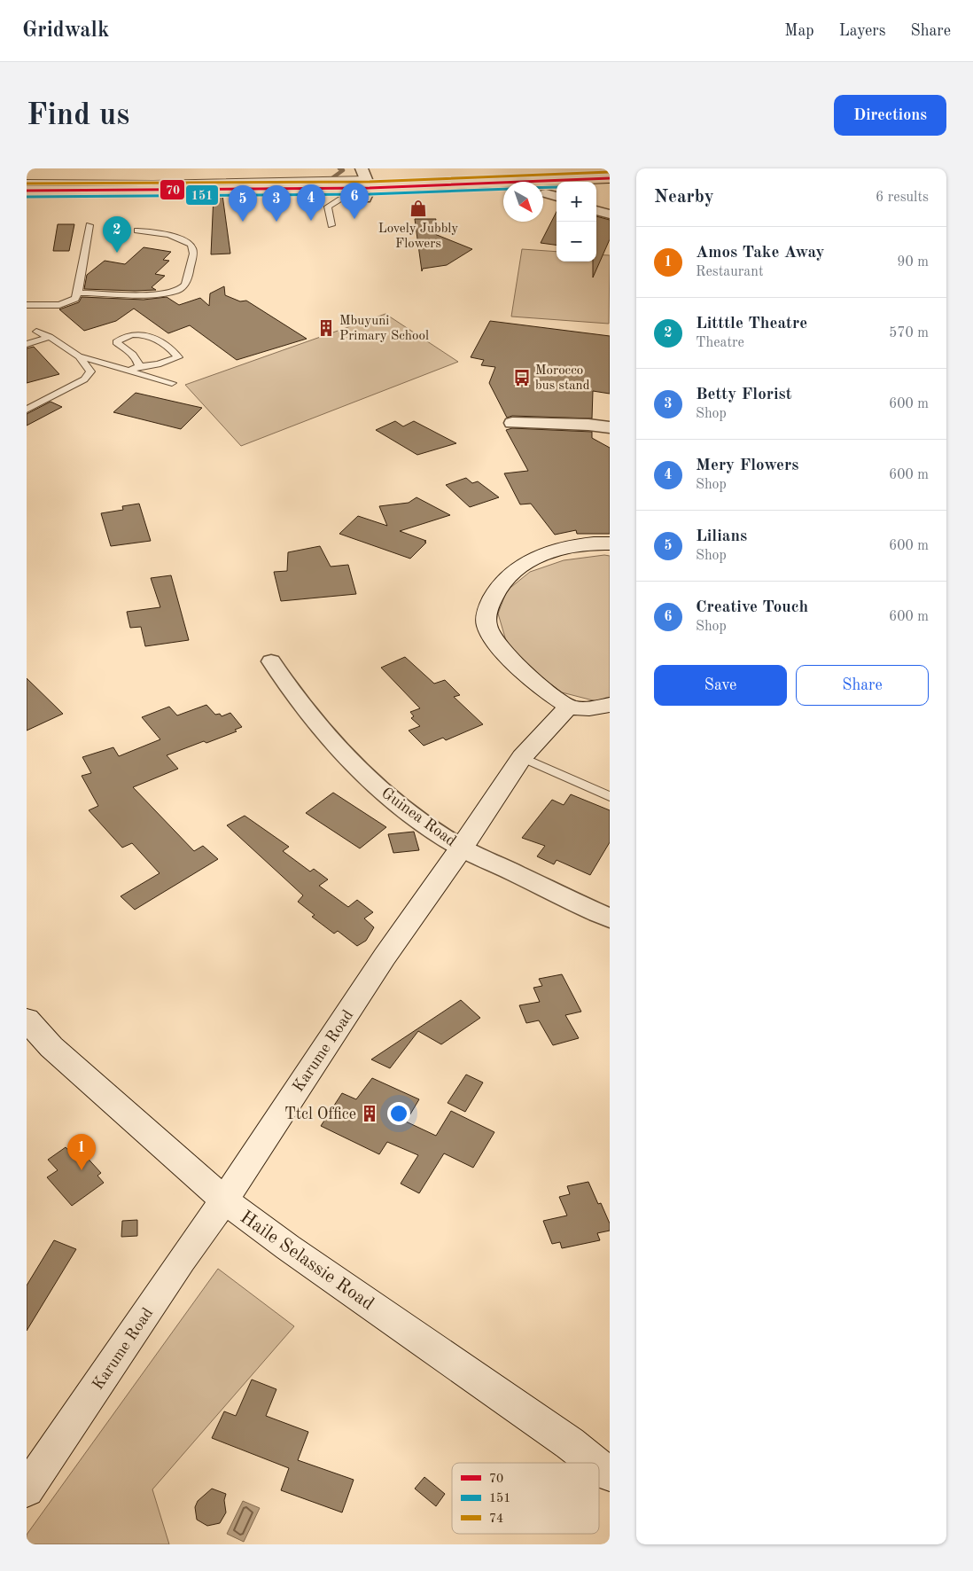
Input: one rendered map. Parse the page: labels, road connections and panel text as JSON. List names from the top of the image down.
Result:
{
  "streets": {
    "street": ["Guinea Road", "Karume Road", "Haile Selassie Road"]
  },
  "crossings": [
    ["Guinea Road", "Karume Road"],
    ["Karume Road", "Haile Selassie Road"]
  ],
  "places": {
    "shop": ["Lovely Jubbly Flowers"],
    "building": ["Mbuyuni Primary School", "Ttcl Office"],
    "bus stop": ["Morocco bus stand"]
  },
  "lines": ["transit line 74", "transit line 70", "transit line 151"],
  "legend": ["70", "151", "74"],
  "north": "bottom right",
  "page": {
    "header": "Gridwalk",
    "nav": ["Map", "Layers", "Share"],
    "buttons": [
      "Directions",
      ["Save", "Share"]
    ],
    "title": "Find us",
    "heading": ["Nearby", "6 results"],
    "map_buttons": ["+", "−"],
    "pins": [
      "6",
      "4",
      "3",
      "5",
      "2",
      "1"
    ],
    "list": [
      {
        "mark": "1",
        "name": "Amos Take Away",
        "note": "Restaurant",
        "value": "90 m"
      },
      {
        "mark": "2",
        "name": "Litttle Theatre",
        "note": "Theatre",
        "value": "570 m"
      },
      {
        "mark": "3",
        "name": "Betty Florist",
        "note": "Shop",
        "value": "600 m"
      },
      {
        "mark": "4",
        "name": "Mery Flowers",
        "note": "Shop",
        "value": "600 m"
      },
      {
        "mark": "5",
        "name": "Lilians",
        "note": "Shop",
        "value": "600 m"
      },
      {
        "mark": "6",
        "name": "Creative Touch",
        "note": "Shop",
        "value": "600 m"
      }
    ]
  }
}
